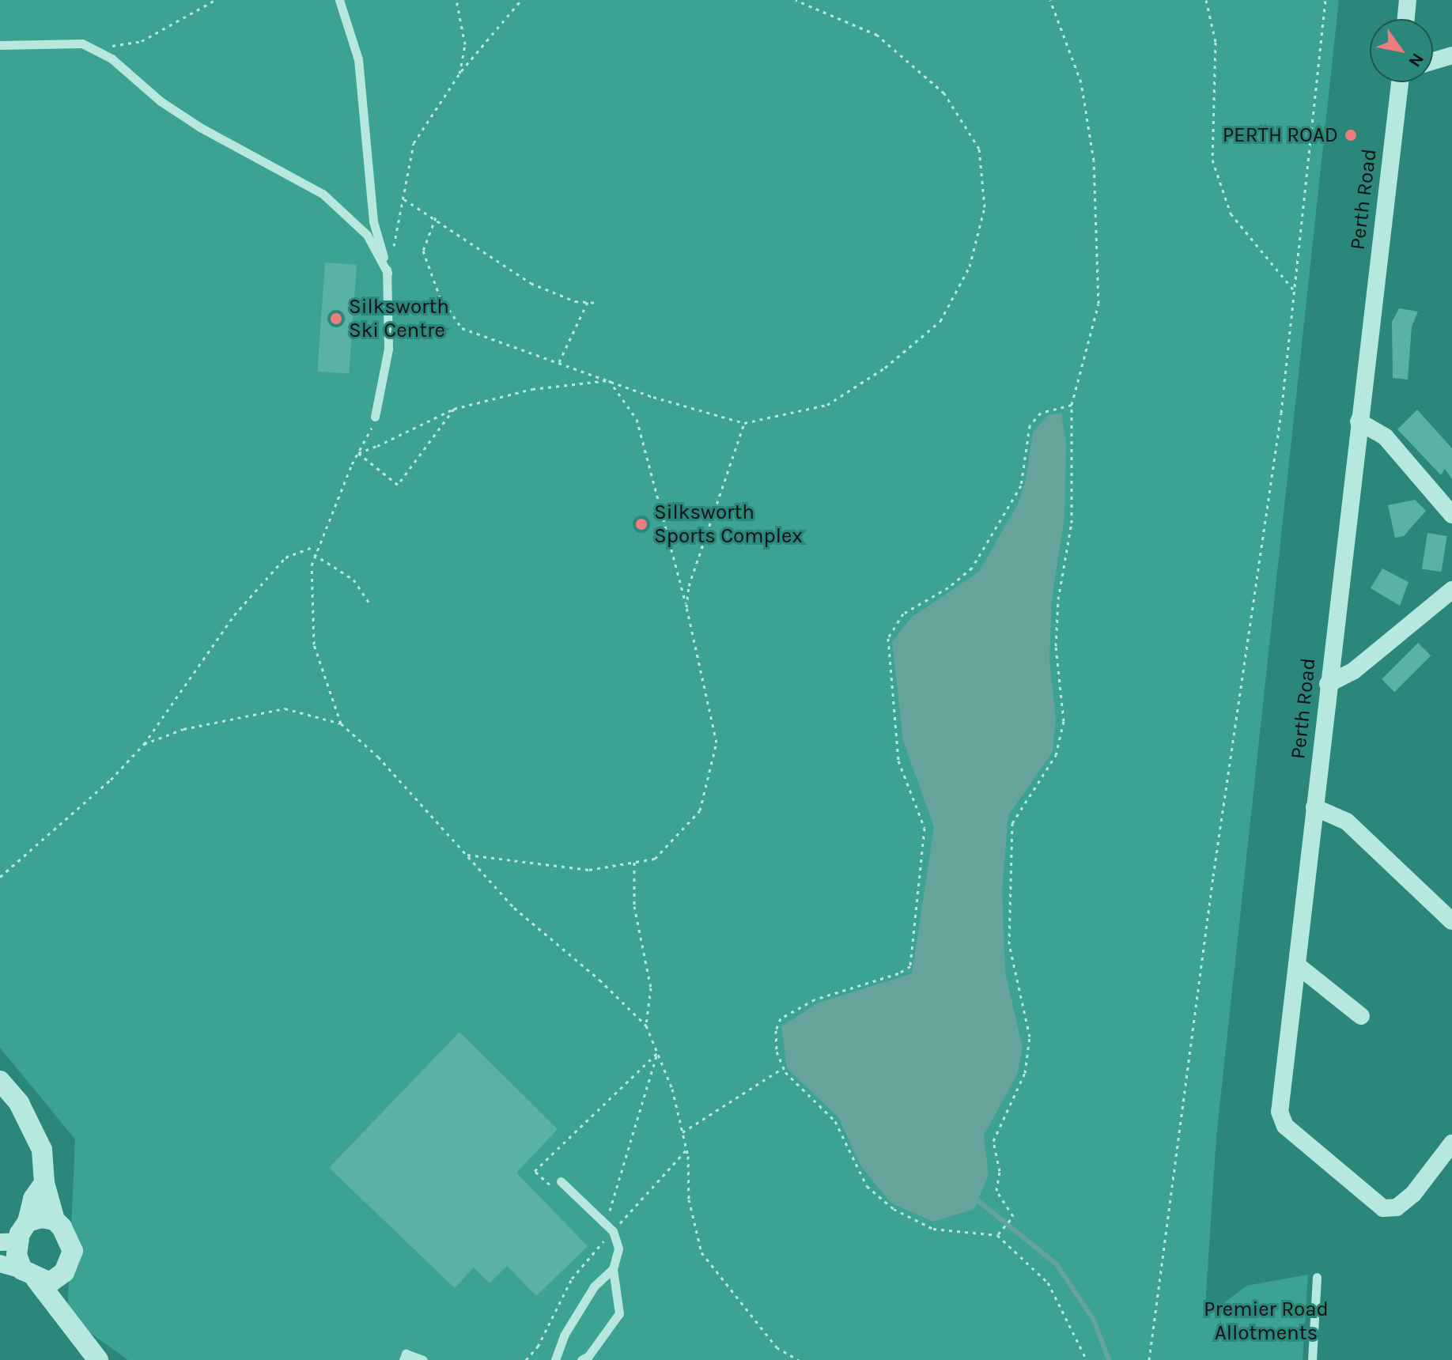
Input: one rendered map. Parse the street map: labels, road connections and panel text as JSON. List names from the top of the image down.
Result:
{
  "streets": {
    "street": ["Perth Road"]
  },
  "parks": ["Premier Road Allotments"],
  "places": ["PERTH ROAD", "Silksworth Ski Centre", "Silksworth Sports Complex"],
  "north": "bottom right"
}
